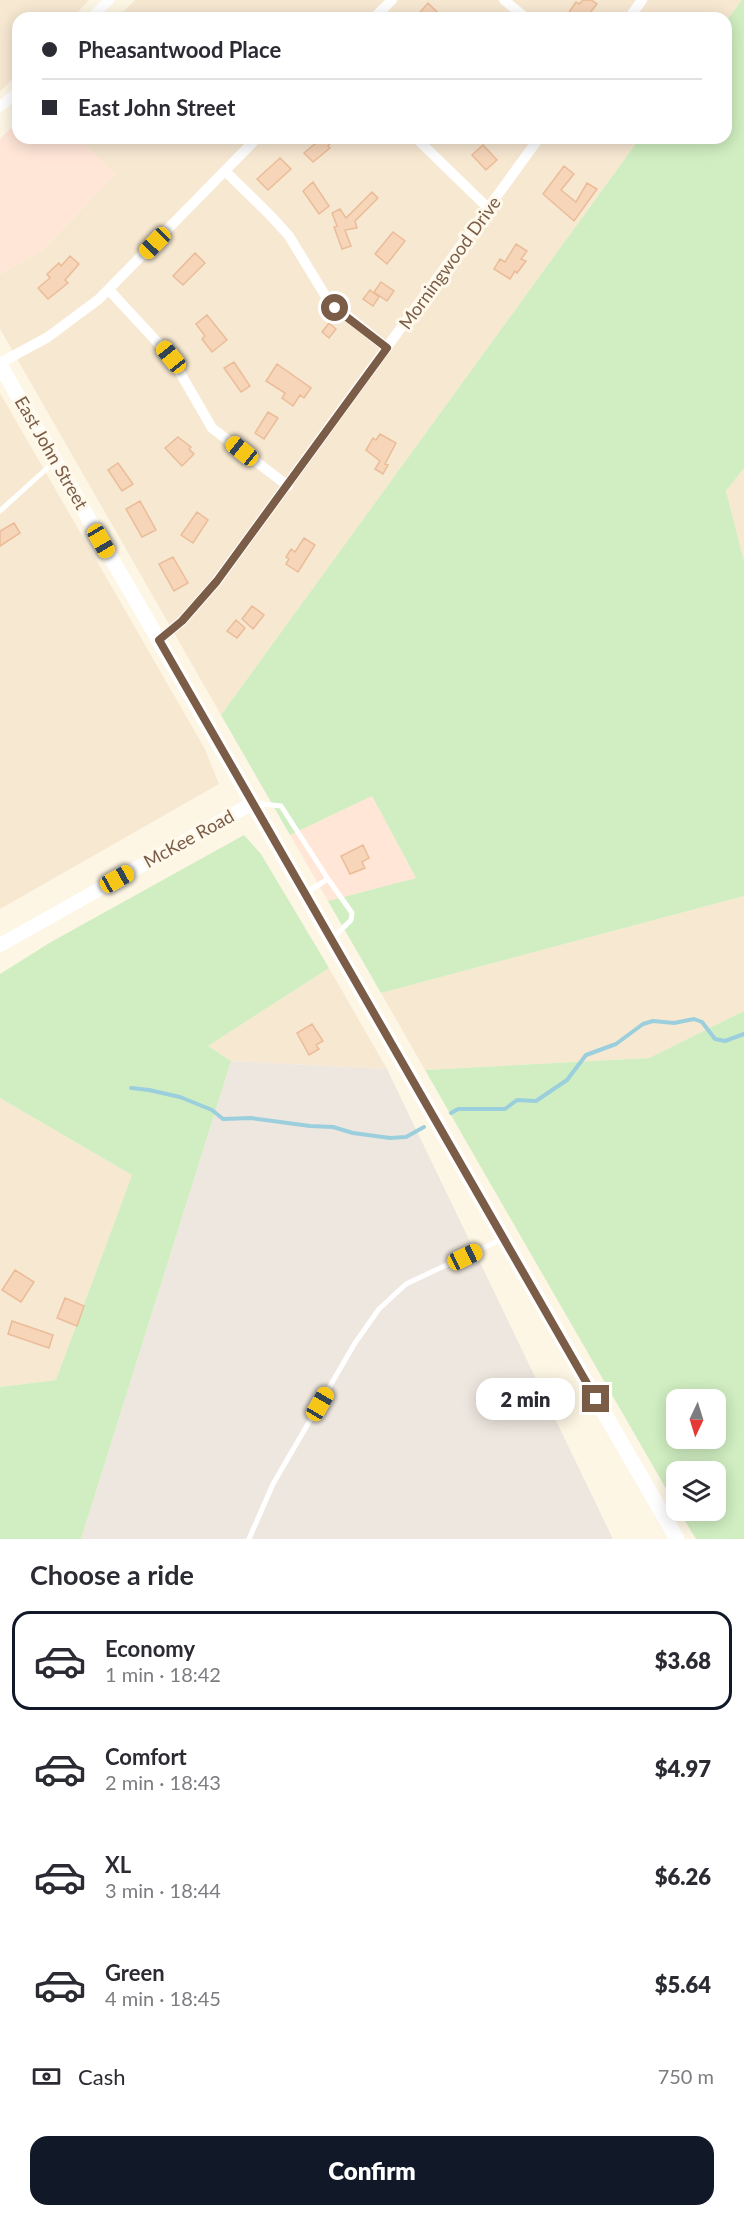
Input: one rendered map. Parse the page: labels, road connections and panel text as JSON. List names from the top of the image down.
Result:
{
  "streets": {
    "main road": ["East John Street"],
    "street": ["Morningwood Drive", "McKee Road"]
  },
  "crossings": [
    ["Morningwood Drive", "East John Street"],
    ["East John Street", "McKee Road"]
  ],
  "north": "bottom",
  "page": {
    "banner": ["Pheasantwood Place", "East John Street"],
    "bubble": "2 min",
    "heading": "Choose a ride",
    "list": [
      {
        "name": "Economy",
        "note": "1 min · 18:42",
        "value": "$3.68"
      },
      {
        "name": "Comfort",
        "note": "2 min · 18:43",
        "value": "$4.97"
      },
      {
        "name": "XL",
        "note": "3 min · 18:44",
        "value": "$6.26"
      },
      {
        "name": "Green",
        "note": "4 min · 18:45",
        "value": "$5.64"
      }
    ],
    "pay": ["Cash", "750 m"],
    "buttons": "Confirm"
  }
}
